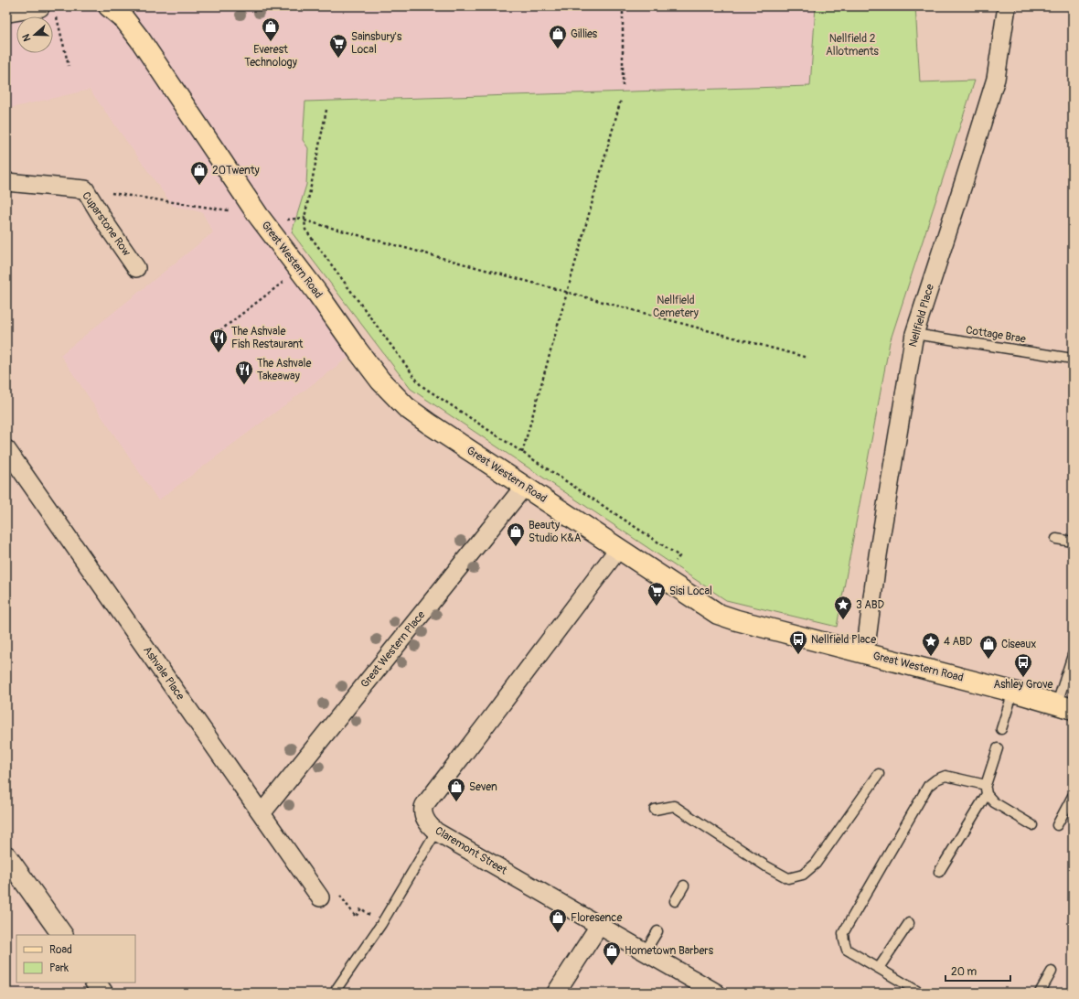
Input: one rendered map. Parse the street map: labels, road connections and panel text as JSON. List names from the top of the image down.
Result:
{
  "streets": {
    "main road": ["Great Western Road"],
    "street": [
      "Cuparstone Row",
      "Nellfield Place",
      "Great Western Place",
      "Ashvale Place",
      "Claremont Street"
    ],
    "lane": ["Cottage Brae"]
  },
  "crossings": [
    ["Great Western Road", "Nellfield Place"],
    ["Great Western Road", "Great Western Place"],
    ["Great Western Road", "Claremont Street"],
    ["Nellfield Place", "Cottage Brae"],
    ["Great Western Place", "Ashvale Place"]
  ],
  "parks": ["Nellfield 2 Allotments", "Nellfield Cemetery"],
  "places": {
    "shop": [
      "Everest Technology",
      "Gillies",
      "20Twenty",
      "Beauty Studio K&A",
      "Ciseaux",
      "Seven",
      "Floresence",
      "Hometown Barbers"
    ],
    "supermarket": ["Sainsbury's Local", "Sisi Local"],
    "restaurant": ["The Ashvale Fish Restaurant", "The Ashvale Takeaway"],
    "place": ["3 ABD", "4 ABD"],
    "bus stop": ["Nellfield Place", "Ashley Grove"]
  },
  "legend": ["Road", "Park"],
  "scale_bar": "20 m",
  "north": "left"
}
